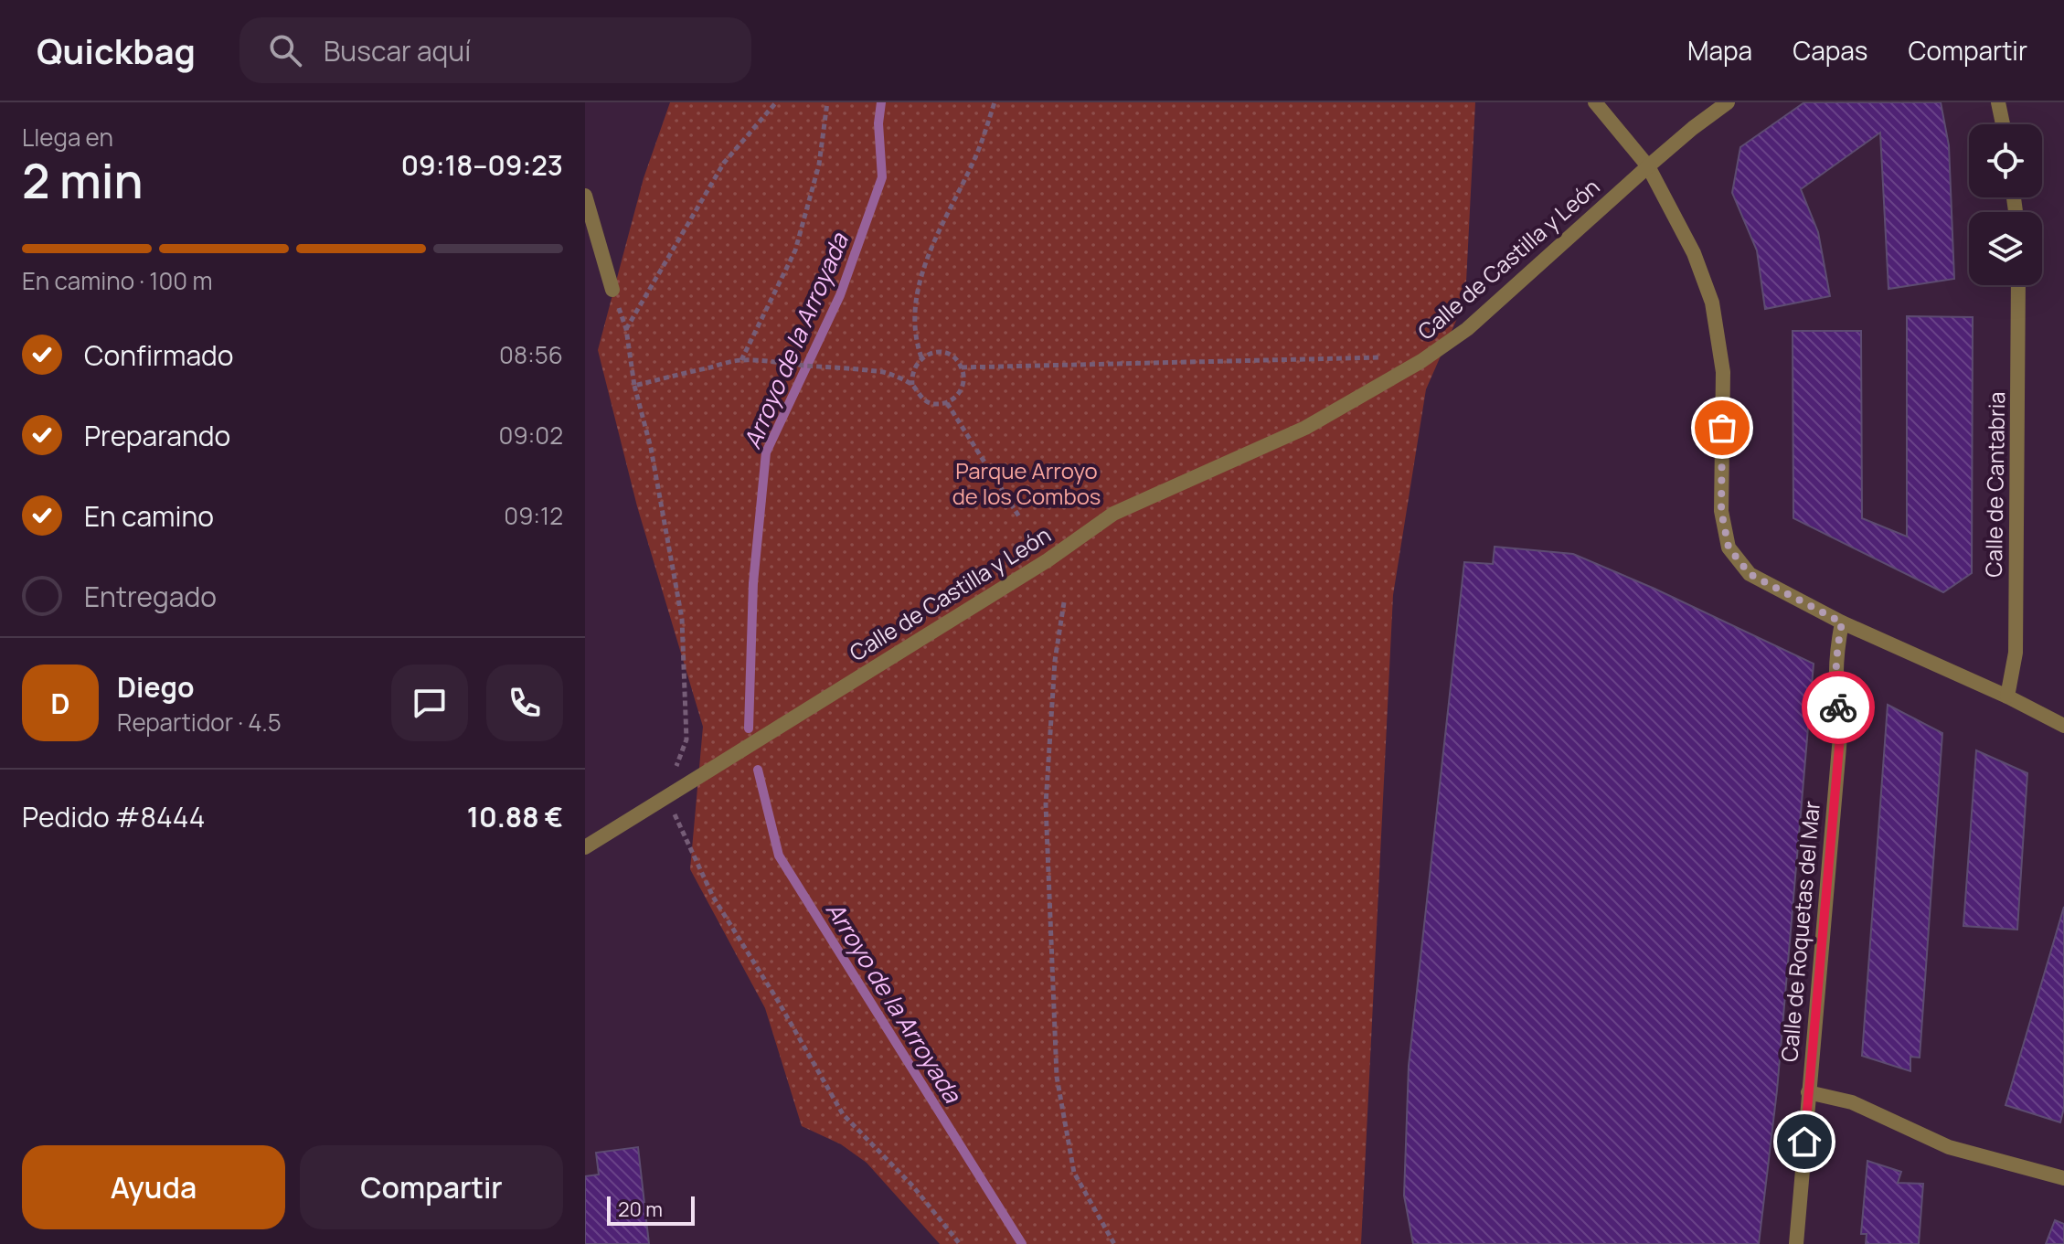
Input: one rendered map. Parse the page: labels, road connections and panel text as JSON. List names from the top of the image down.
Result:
{
  "streets": {
    "street": ["Calle de Castilla y León", "Calle de Cantabria", "Calle de Roquetas del Mar"]
  },
  "water": ["Arroyo de la Arroyada"],
  "parks": ["Parque Arroyo de los Combos"],
  "scale_bar": "20 m",
  "page": {
    "header": "Quickbag",
    "search": "Buscar aquí",
    "nav": ["Mapa", "Capas", "Compartir"],
    "heading": ["2 min", "Llega en", "09:18–09:23"],
    "panel": [
      "Diego",
      "Repartidor · 4.5",
      "Pedido #8444",
      "10.88 €"
    ],
    "bar": "En camino · 100 m",
    "list": [
      ["Confirmado", "08:56"],
      ["Preparando", "09:02"],
      ["En camino", "09:12"],
      "Entregado"
    ],
    "round": "D",
    "buttons": ["Ayuda", "Compartir"],
    "scale": "20 m"
  }
}
